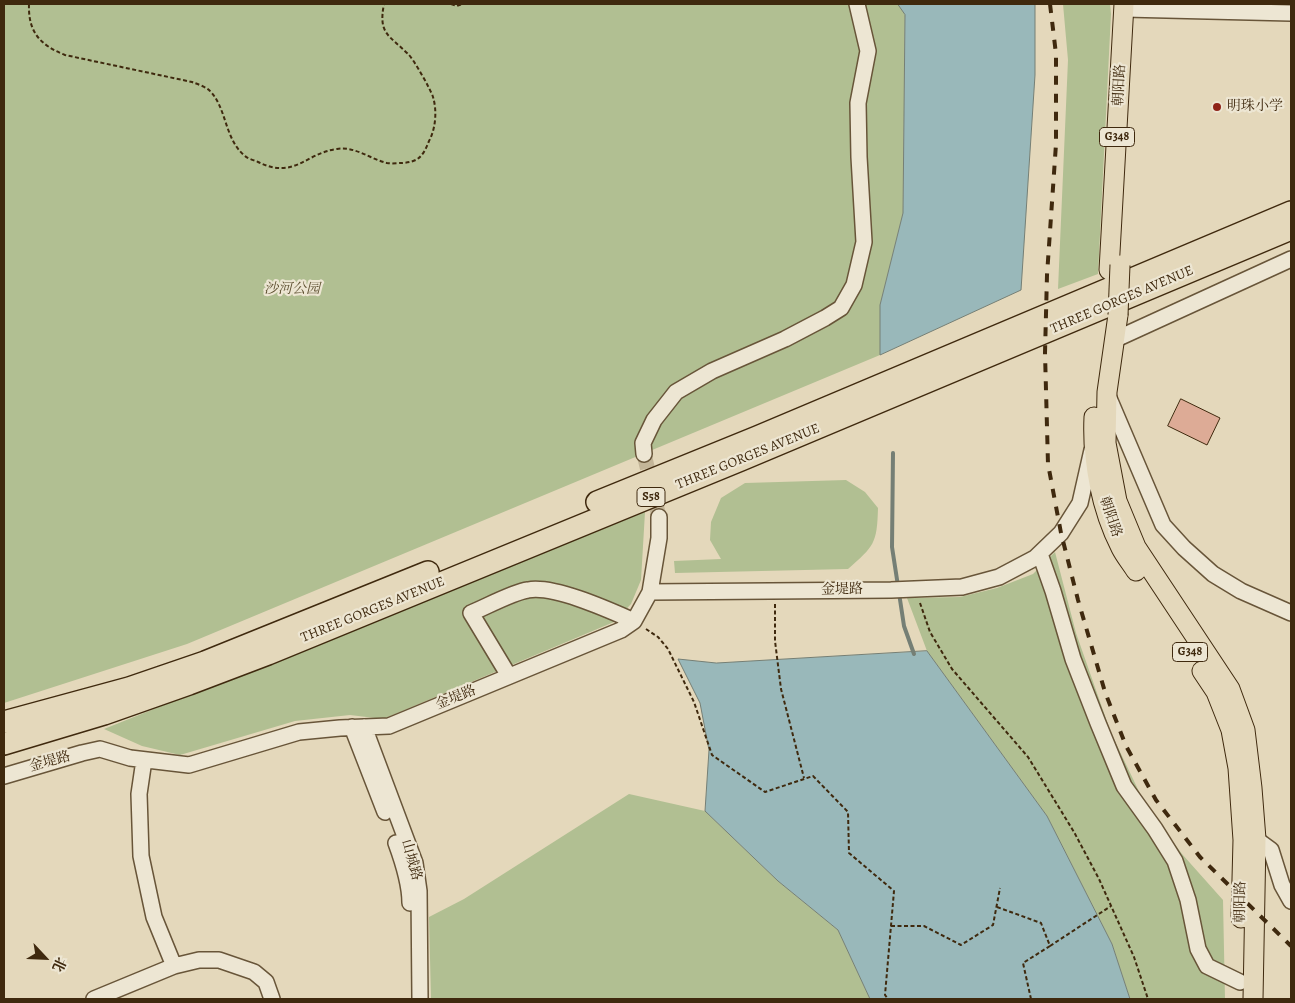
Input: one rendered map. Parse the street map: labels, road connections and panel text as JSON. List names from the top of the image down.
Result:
{
  "streets": {
    "highway": ["THREE GORGES AVENUE", "S58"],
    "main road": ["朝阳路", "G348"],
    "street": ["金堤路", "山城路"]
  },
  "crossings": [
    ["金堤路", "山城路"]
  ],
  "parks": ["沙河公园"],
  "places": ["明珠小学"],
  "north": "bottom right"
}
